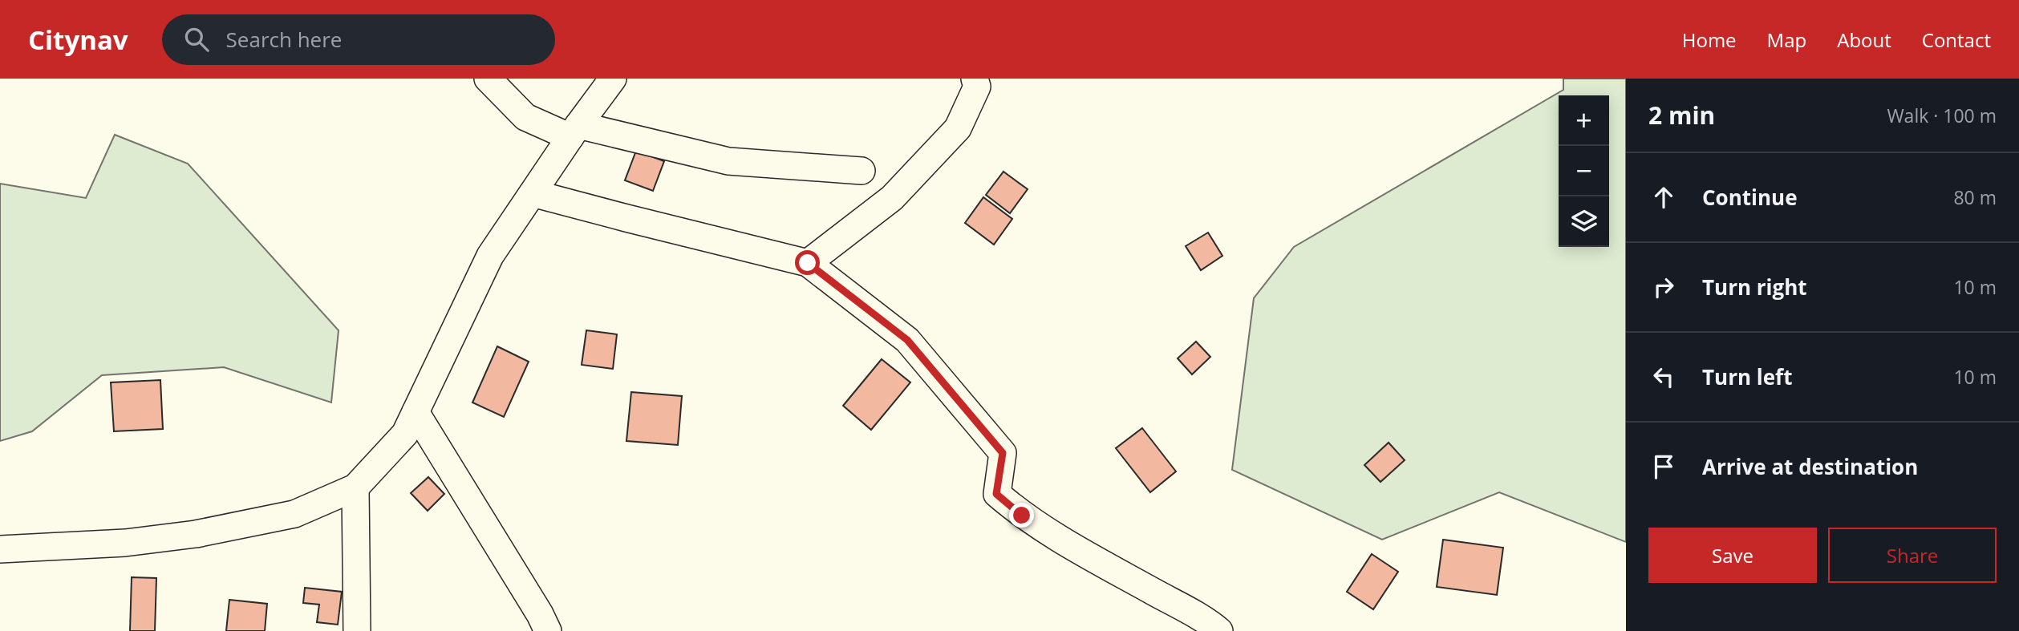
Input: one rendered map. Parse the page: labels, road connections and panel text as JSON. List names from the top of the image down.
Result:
{
  "page": {
    "header": "Citynav",
    "search": "Search here",
    "nav": [
      "Home",
      "Map",
      "About",
      "Contact"
    ],
    "heading": ["2 min", "Walk · 100 m"],
    "map_buttons": ["+", "−"],
    "list": [
      ["Continue", "80 m"],
      ["Turn right", "10 m"],
      ["Turn left", "10 m"],
      "Arrive at destination"
    ],
    "buttons": ["Save", "Share"]
  }
}
